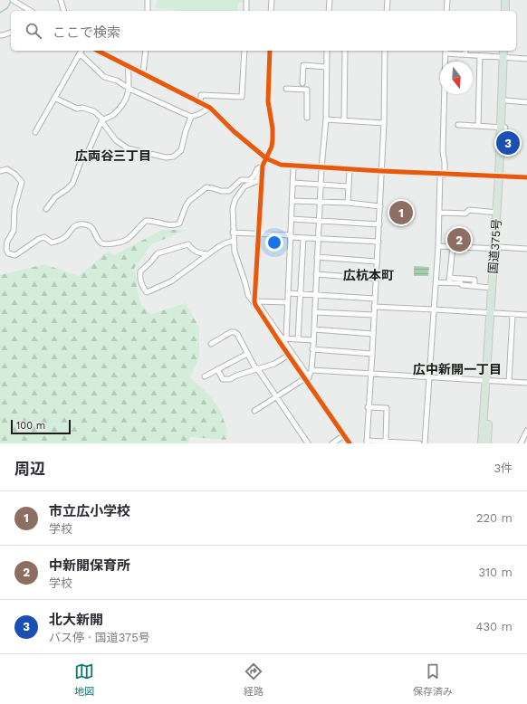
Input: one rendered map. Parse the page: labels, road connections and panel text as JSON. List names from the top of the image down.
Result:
{
  "streets": {
    "highway": ["国道375号"]
  },
  "districts": ["広両谷三丁目", "広杭本町", "広中新開一丁目"],
  "scale_bar": "100 m",
  "north": "bottom",
  "page": {
    "search": "ここで検索",
    "pins": ["3", "1", "2"],
    "scale": "100 m",
    "heading": ["周辺", "3件"],
    "list": [
      {
        "mark": "1",
        "name": "市立広小学校",
        "note": "学校",
        "value": "220 m"
      },
      {
        "mark": "2",
        "name": "中新開保育所",
        "note": "学校",
        "value": "310 m"
      },
      {
        "mark": "3",
        "name": "北大新開",
        "note": "バス停 · 国道375号",
        "value": "430 m"
      }
    ],
    "nav": ["地図", "経路", "保存済み"]
  }
}
